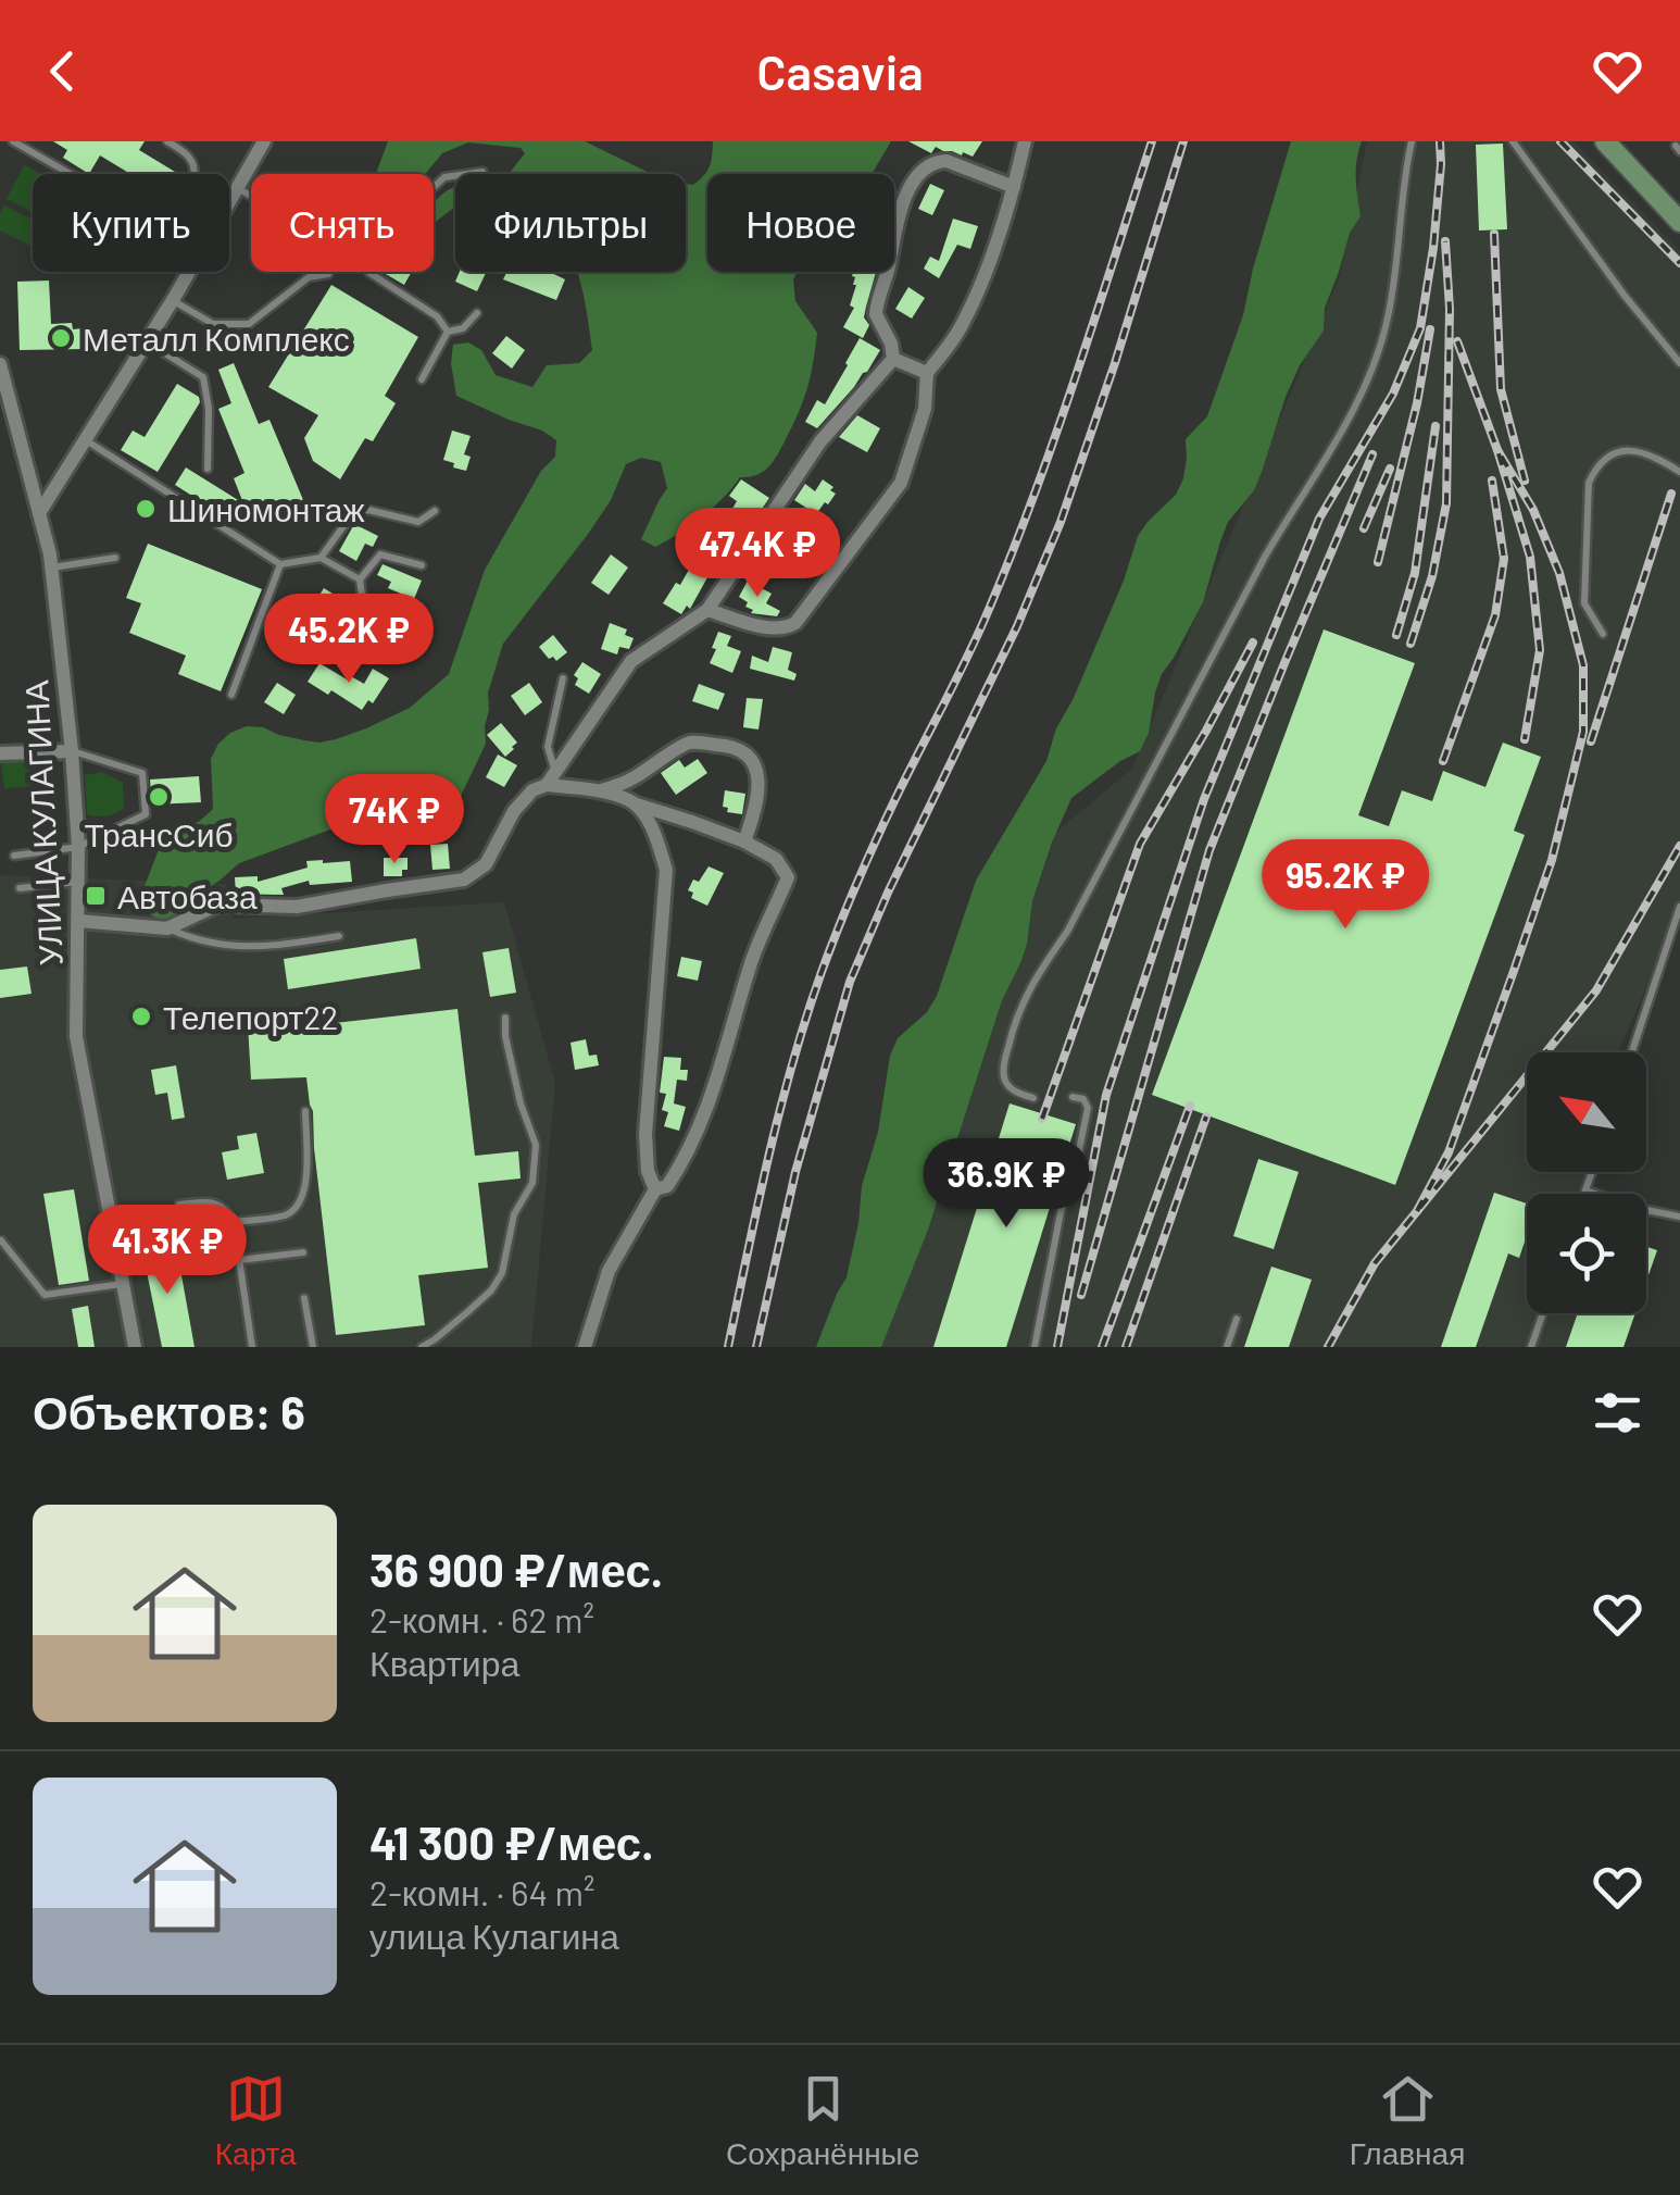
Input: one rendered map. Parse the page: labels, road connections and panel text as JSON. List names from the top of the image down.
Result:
{
  "streets": {
    "street": ["УЛИЦА КУЛАГИНА"]
  },
  "places": {
    "other": [
      "Металл Комплекс",
      "Шиномонтаж",
      "ТрансСиб",
      "Телепорт22"
    ],
    "transit": ["Автобаза"]
  },
  "north": "top left",
  "page": {
    "header": "Casavia",
    "chip": [
      "Купить",
      "Снять",
      "Фильтры",
      "Новое"
    ],
    "price": [
      "47.4K ₽",
      "45.2K ₽",
      "74K ₽",
      "95.2K ₽",
      "36.9K ₽",
      "41.3K ₽"
    ],
    "heading": "Объектов: 6",
    "list": [
      {
        "name": "36 900 ₽/мес.",
        "note": "2-комн. · 62 m² · Квартира"
      },
      {
        "name": "41 300 ₽/мес.",
        "note": "2-комн. · 64 m² · улица Кулагина"
      }
    ],
    "tabs": ["Карта", "Сохранённые", "Главная"]
  }
}
